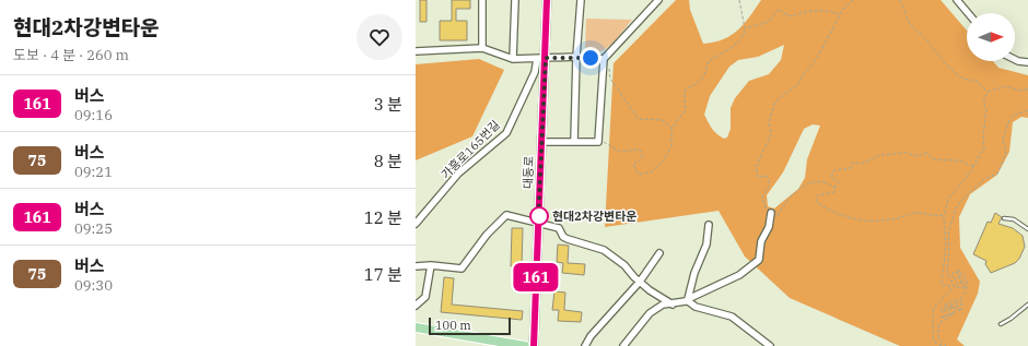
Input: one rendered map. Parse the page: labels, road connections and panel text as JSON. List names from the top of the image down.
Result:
{
  "streets": {
    "main road": ["대동로"],
    "street": ["가흥로165번길"]
  },
  "places": ["현대2차강변타운"],
  "lines": ["bus line 161"],
  "scale_bar": "100 m",
  "north": "right",
  "page": {
    "heading": ["현대2차강변타운", "도보 · 4 분 · 260 m"],
    "on_map": "161",
    "list": [
      {
        "mark": "161",
        "name": "버스",
        "note": "09:16",
        "value": "3 분"
      },
      {
        "mark": "75",
        "name": "버스",
        "note": "09:21",
        "value": "8 분"
      },
      {
        "mark": "161",
        "name": "버스",
        "note": "09:25",
        "value": "12 분"
      },
      {
        "mark": "75",
        "name": "버스",
        "note": "09:30",
        "value": "17 분"
      }
    ],
    "scale": "100 m"
  }
}
